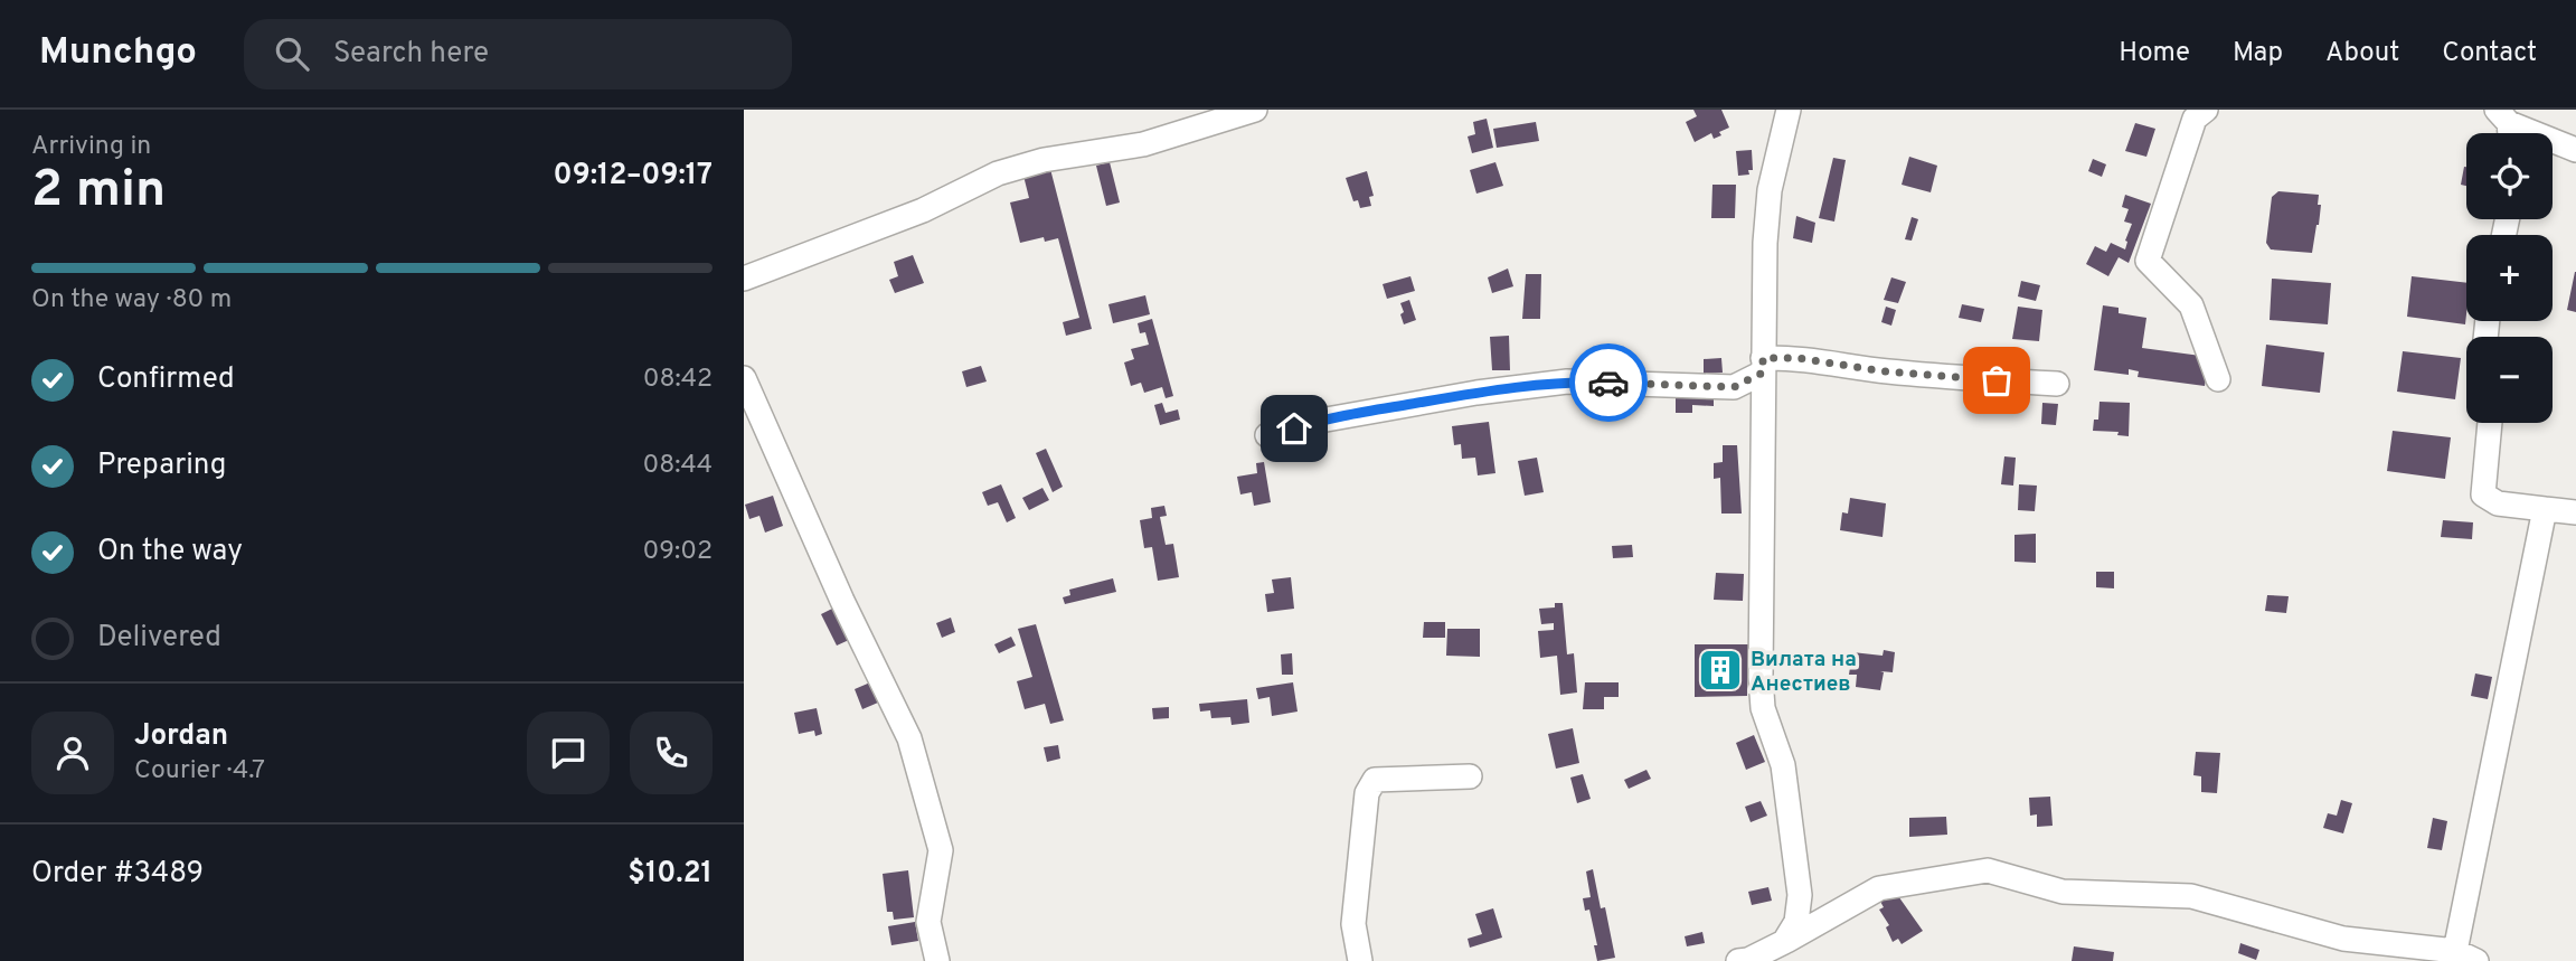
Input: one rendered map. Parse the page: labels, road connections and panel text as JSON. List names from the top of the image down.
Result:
{
  "places": {
    "building": ["Вилата на Анестиев"]
  },
  "page": {
    "header": "Munchgo",
    "search": "Search here",
    "nav": [
      "Home",
      "Map",
      "About",
      "Contact"
    ],
    "heading": ["2 min", "Arriving in", "09:12–09:17"],
    "panel": [
      "Jordan",
      "Courier · 4.7",
      "Order #3489",
      "$10.21"
    ],
    "map_buttons": ["+", "−"],
    "bar": "On the way · 80 m",
    "list": [
      ["Confirmed", "08:42"],
      ["Preparing", "08:44"],
      ["On the way", "09:02"],
      "Delivered"
    ]
  }
}
